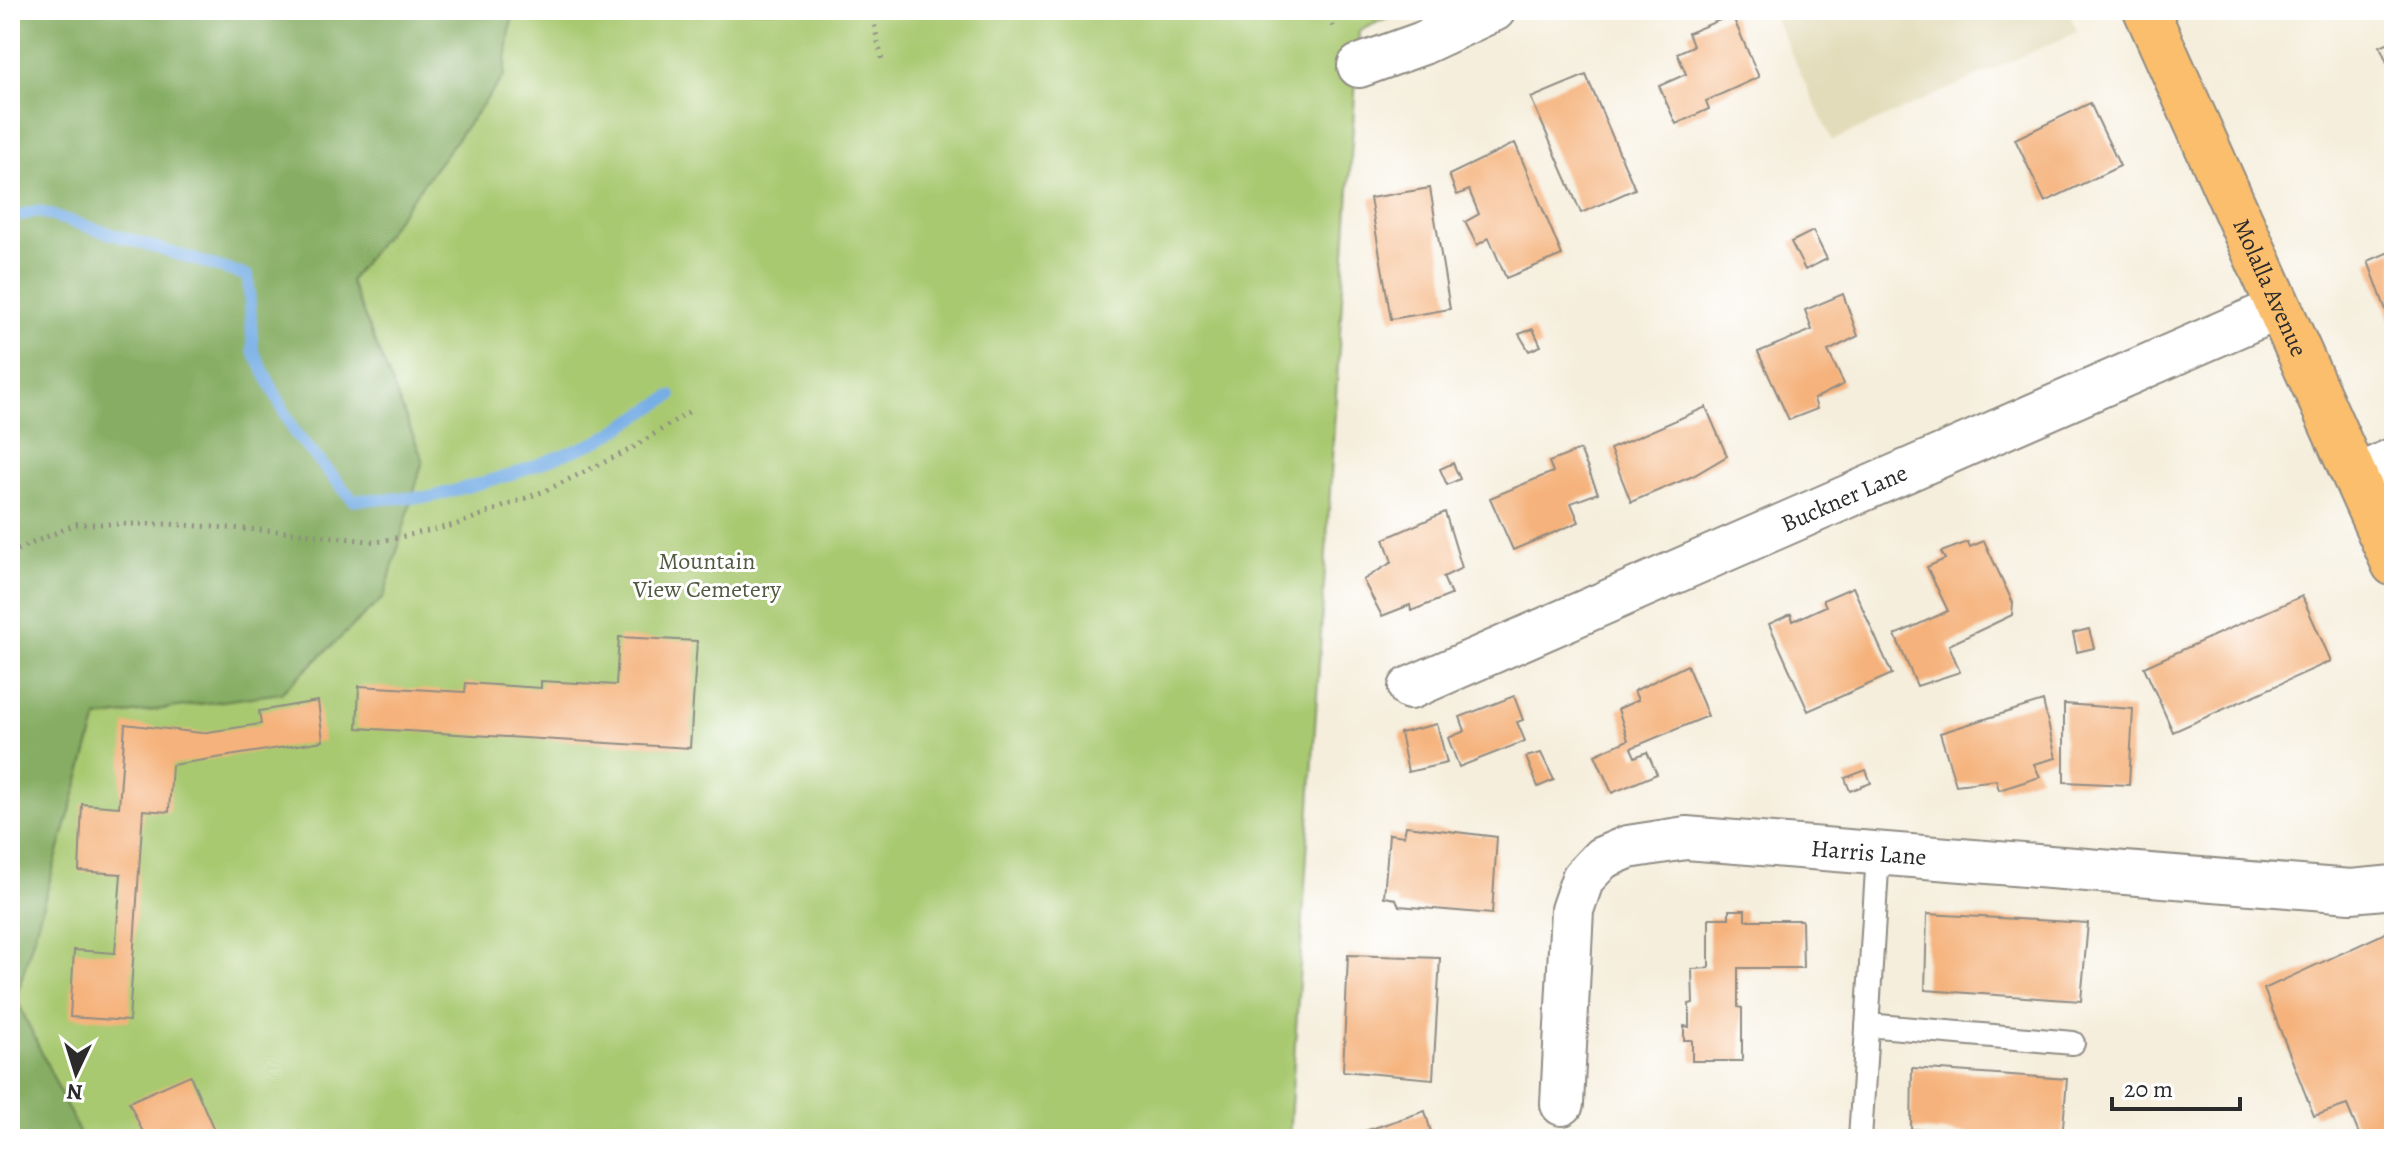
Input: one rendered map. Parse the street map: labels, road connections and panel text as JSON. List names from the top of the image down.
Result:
{
  "streets": {
    "main road": ["Molalla Avenue"],
    "street": ["Buckner Lane", "Harris Lane"]
  },
  "crossings": [
    ["Molalla Avenue", "Buckner Lane"]
  ],
  "parks": ["Mountain View Cemetery"],
  "scale_bar": "20 m",
  "north": "bottom"
}
